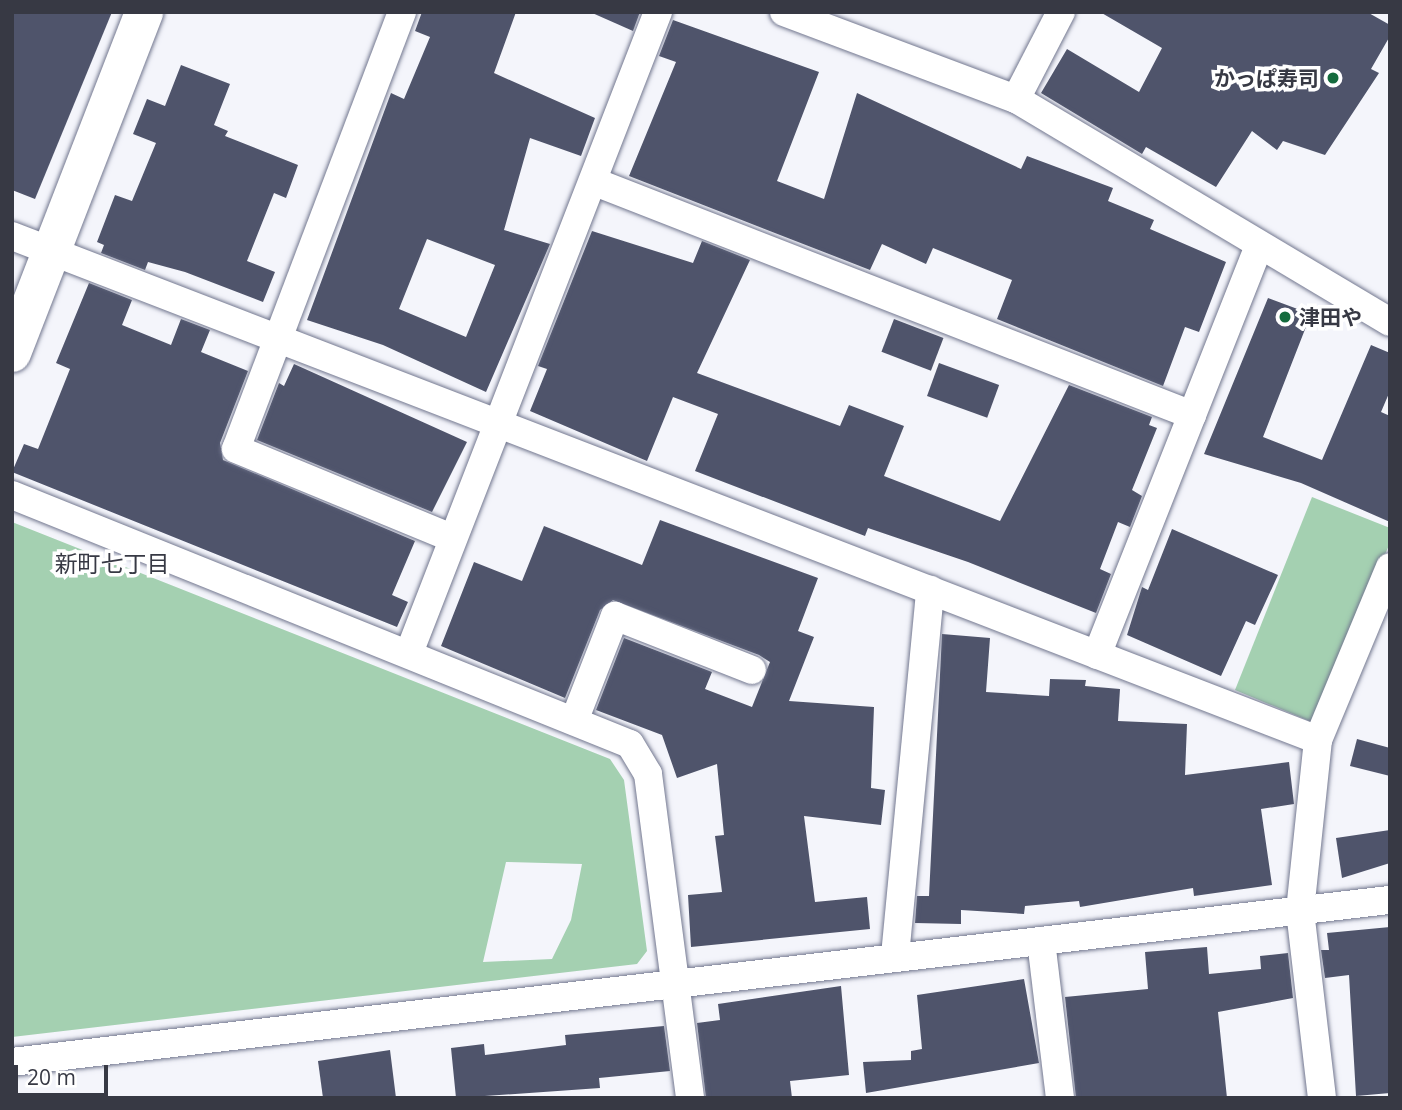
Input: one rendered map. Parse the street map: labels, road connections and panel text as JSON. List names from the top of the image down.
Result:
{
  "districts": ["新町七丁目"],
  "places": ["かっぱ寿司", "津田や"],
  "scale_bar": "20 m"
}
